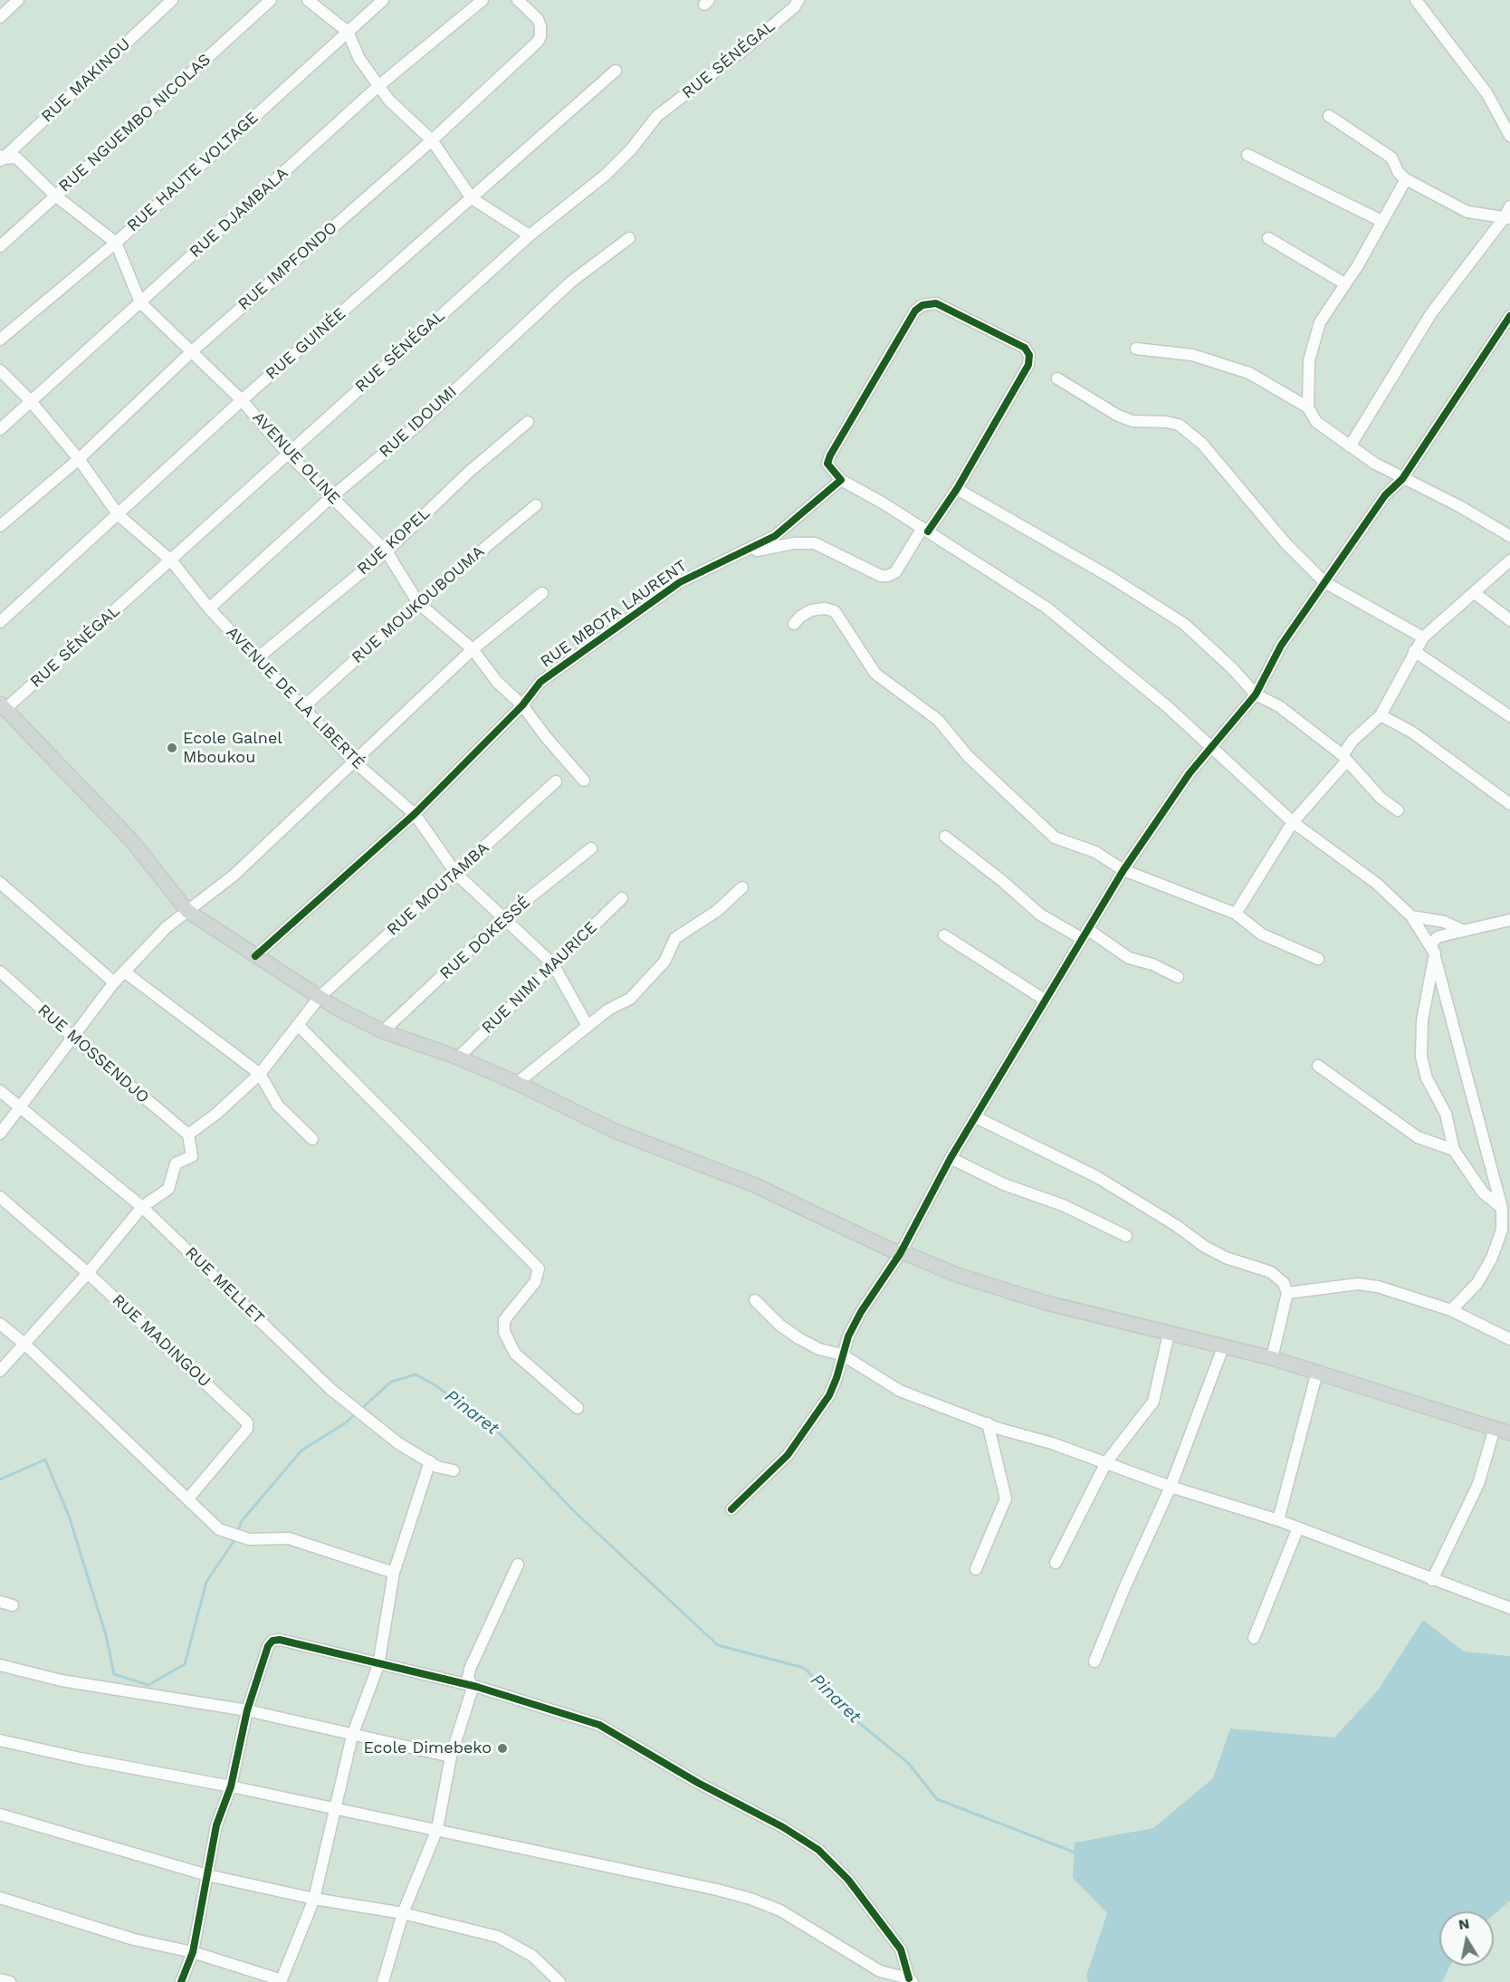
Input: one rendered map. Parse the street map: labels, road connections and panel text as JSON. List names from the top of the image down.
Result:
{
  "streets": {
    "street": [
      "RUE SÉNÉGAL",
      "RUE MAKINOU",
      "RUE NGUEMBO NICOLAS",
      "RUE HAUTE VOLTAGE",
      "RUE DJAMBALA",
      "RUE IMPFONDO",
      "RUE GUINÉE",
      "RUE IDOUMI",
      "AVENUE OLINE",
      "RUE KOPEL",
      "RUE MOUKOUBOUMA",
      "RUE MBOTA LAURENT",
      "AVENUE DE LA LIBERTÉ",
      "RUE MOUTAMBA",
      "RUE DOKESSÉ",
      "RUE NIMI MAURICE",
      "RUE MOSSENDJO",
      "RUE MELLET",
      "RUE MADINGOU"
    ]
  },
  "crossings": [
    ["RUE SÉNÉGAL", "AVENUE OLINE"],
    ["RUE SÉNÉGAL", "AVENUE DE LA LIBERTÉ"],
    ["RUE MAKINOU", "AVENUE OLINE"],
    ["RUE NGUEMBO NICOLAS", "AVENUE OLINE"],
    ["RUE HAUTE VOLTAGE", "AVENUE OLINE"],
    ["RUE DJAMBALA", "AVENUE OLINE"],
    ["RUE DJAMBALA", "AVENUE DE LA LIBERTÉ"],
    ["RUE IMPFONDO", "AVENUE OLINE"],
    ["RUE IMPFONDO", "AVENUE DE LA LIBERTÉ"],
    ["RUE GUINÉE", "AVENUE OLINE"],
    ["RUE GUINÉE", "AVENUE DE LA LIBERTÉ"],
    ["RUE IDOUMI", "AVENUE OLINE"],
    ["RUE IDOUMI", "AVENUE DE LA LIBERTÉ"],
    ["AVENUE OLINE", "RUE KOPEL"],
    ["AVENUE OLINE", "RUE MOUKOUBOUMA"],
    ["AVENUE OLINE", "RUE MBOTA LAURENT"],
    ["RUE KOPEL", "AVENUE DE LA LIBERTÉ"],
    ["RUE MOUKOUBOUMA", "AVENUE DE LA LIBERTÉ"],
    ["RUE MBOTA LAURENT", "AVENUE DE LA LIBERTÉ"],
    ["AVENUE DE LA LIBERTÉ", "RUE MOUTAMBA"],
    ["AVENUE DE LA LIBERTÉ", "RUE DOKESSÉ"],
    ["AVENUE DE LA LIBERTÉ", "RUE NIMI MAURICE"],
    ["RUE MOUTAMBA", "RUE MOSSENDJO"]
  ],
  "water": ["Pinaret"],
  "places": ["Ecole Galnel Mboukou", "Ecole Dimebeko"],
  "north": "top"
}
